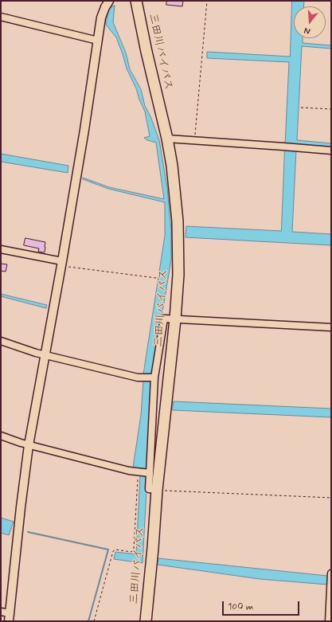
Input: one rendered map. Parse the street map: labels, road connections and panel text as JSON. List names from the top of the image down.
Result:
{
  "streets": {
    "highway": ["三田川バイパス"]
  },
  "scale_bar": "100 m",
  "north": "bottom"
}
